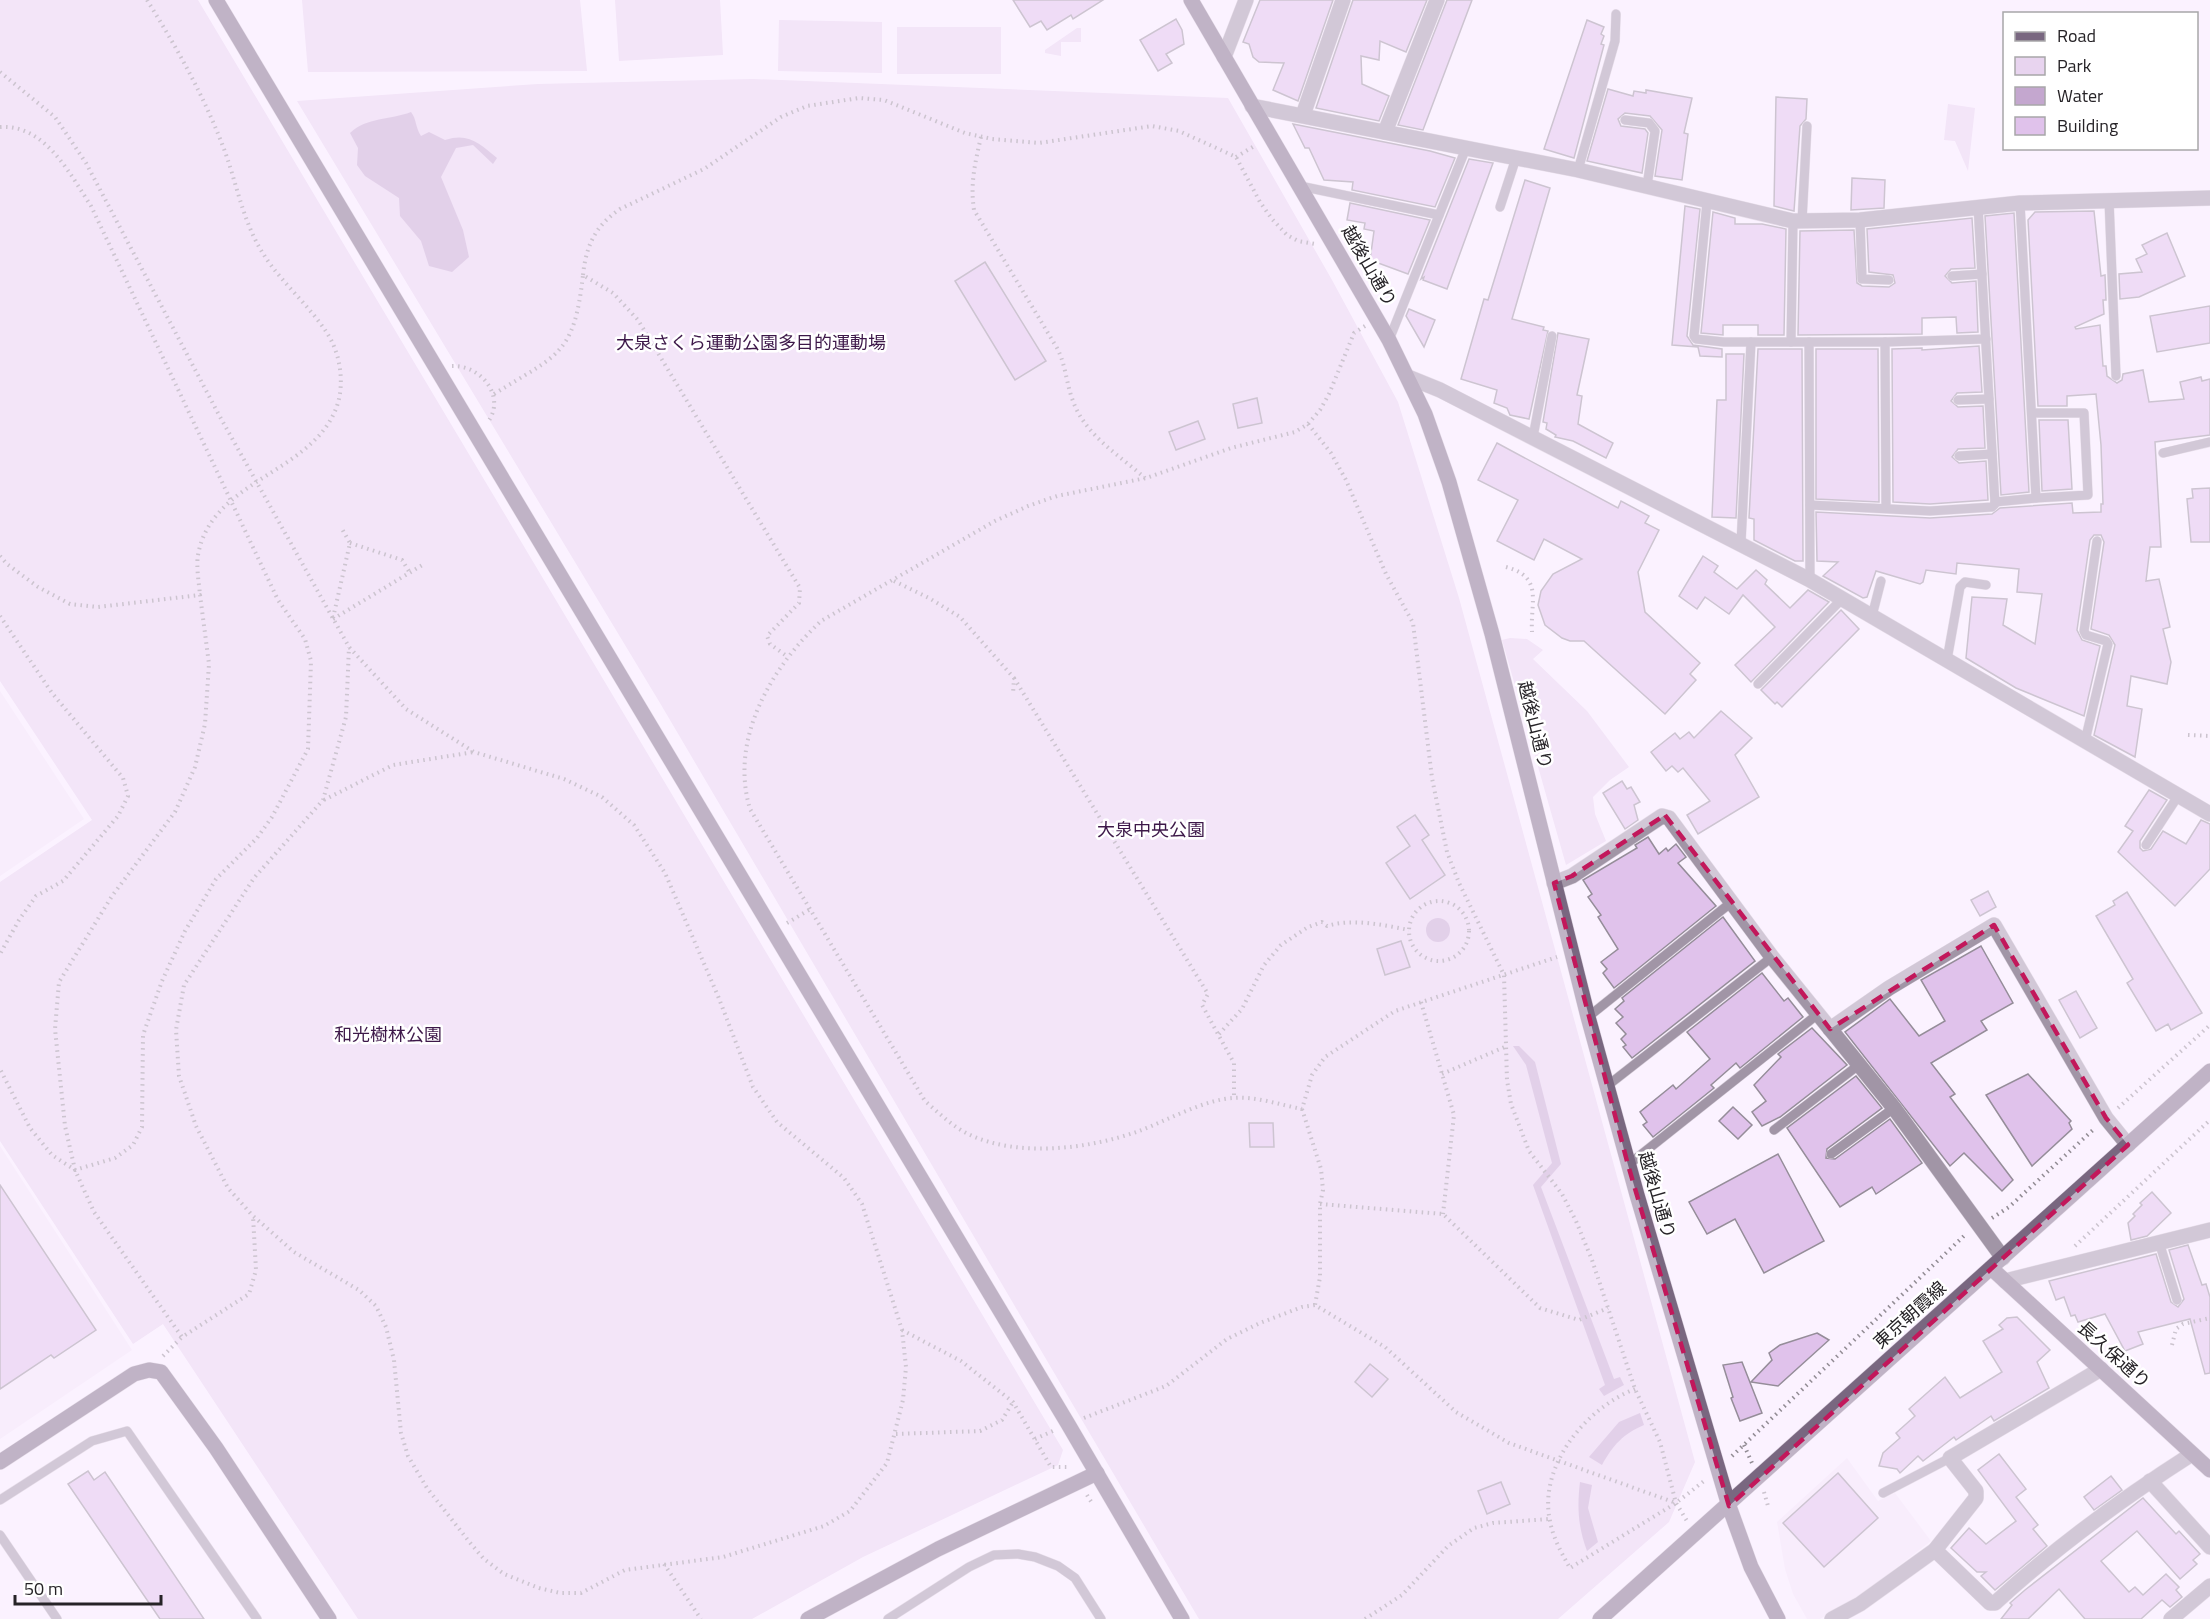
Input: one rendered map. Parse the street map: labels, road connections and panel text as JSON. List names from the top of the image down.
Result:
{
  "streets": {
    "street": ["越後山通り", "東京朝霞線", "長久保通り"]
  },
  "crossings": [
    ["越後山通り", "東京朝霞線"],
    ["東京朝霞線", "長久保通り"]
  ],
  "parks": ["大泉さくら運動公園多目的運動場", "大泉中央公園", "和光樹林公園"],
  "legend": [
    "Road",
    "Park",
    "Water",
    "Building"
  ],
  "scale_bar": "50 m"
}
